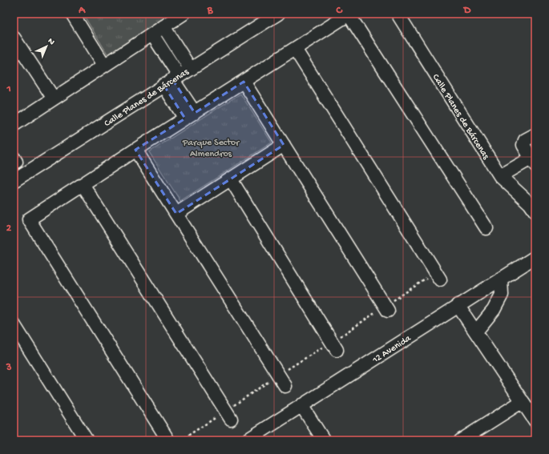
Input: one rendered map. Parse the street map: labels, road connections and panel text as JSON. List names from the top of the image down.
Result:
{
  "streets": {
    "street": ["Calle Planes de Bárcenas", "12 Avenida"]
  },
  "parks": ["Parque Sector Almendros"],
  "north": "top right",
  "grid": {
    "columns": [
      "A",
      "B",
      "C",
      "D"
    ],
    "rows": ["1", "2", "3"]
  }
}
